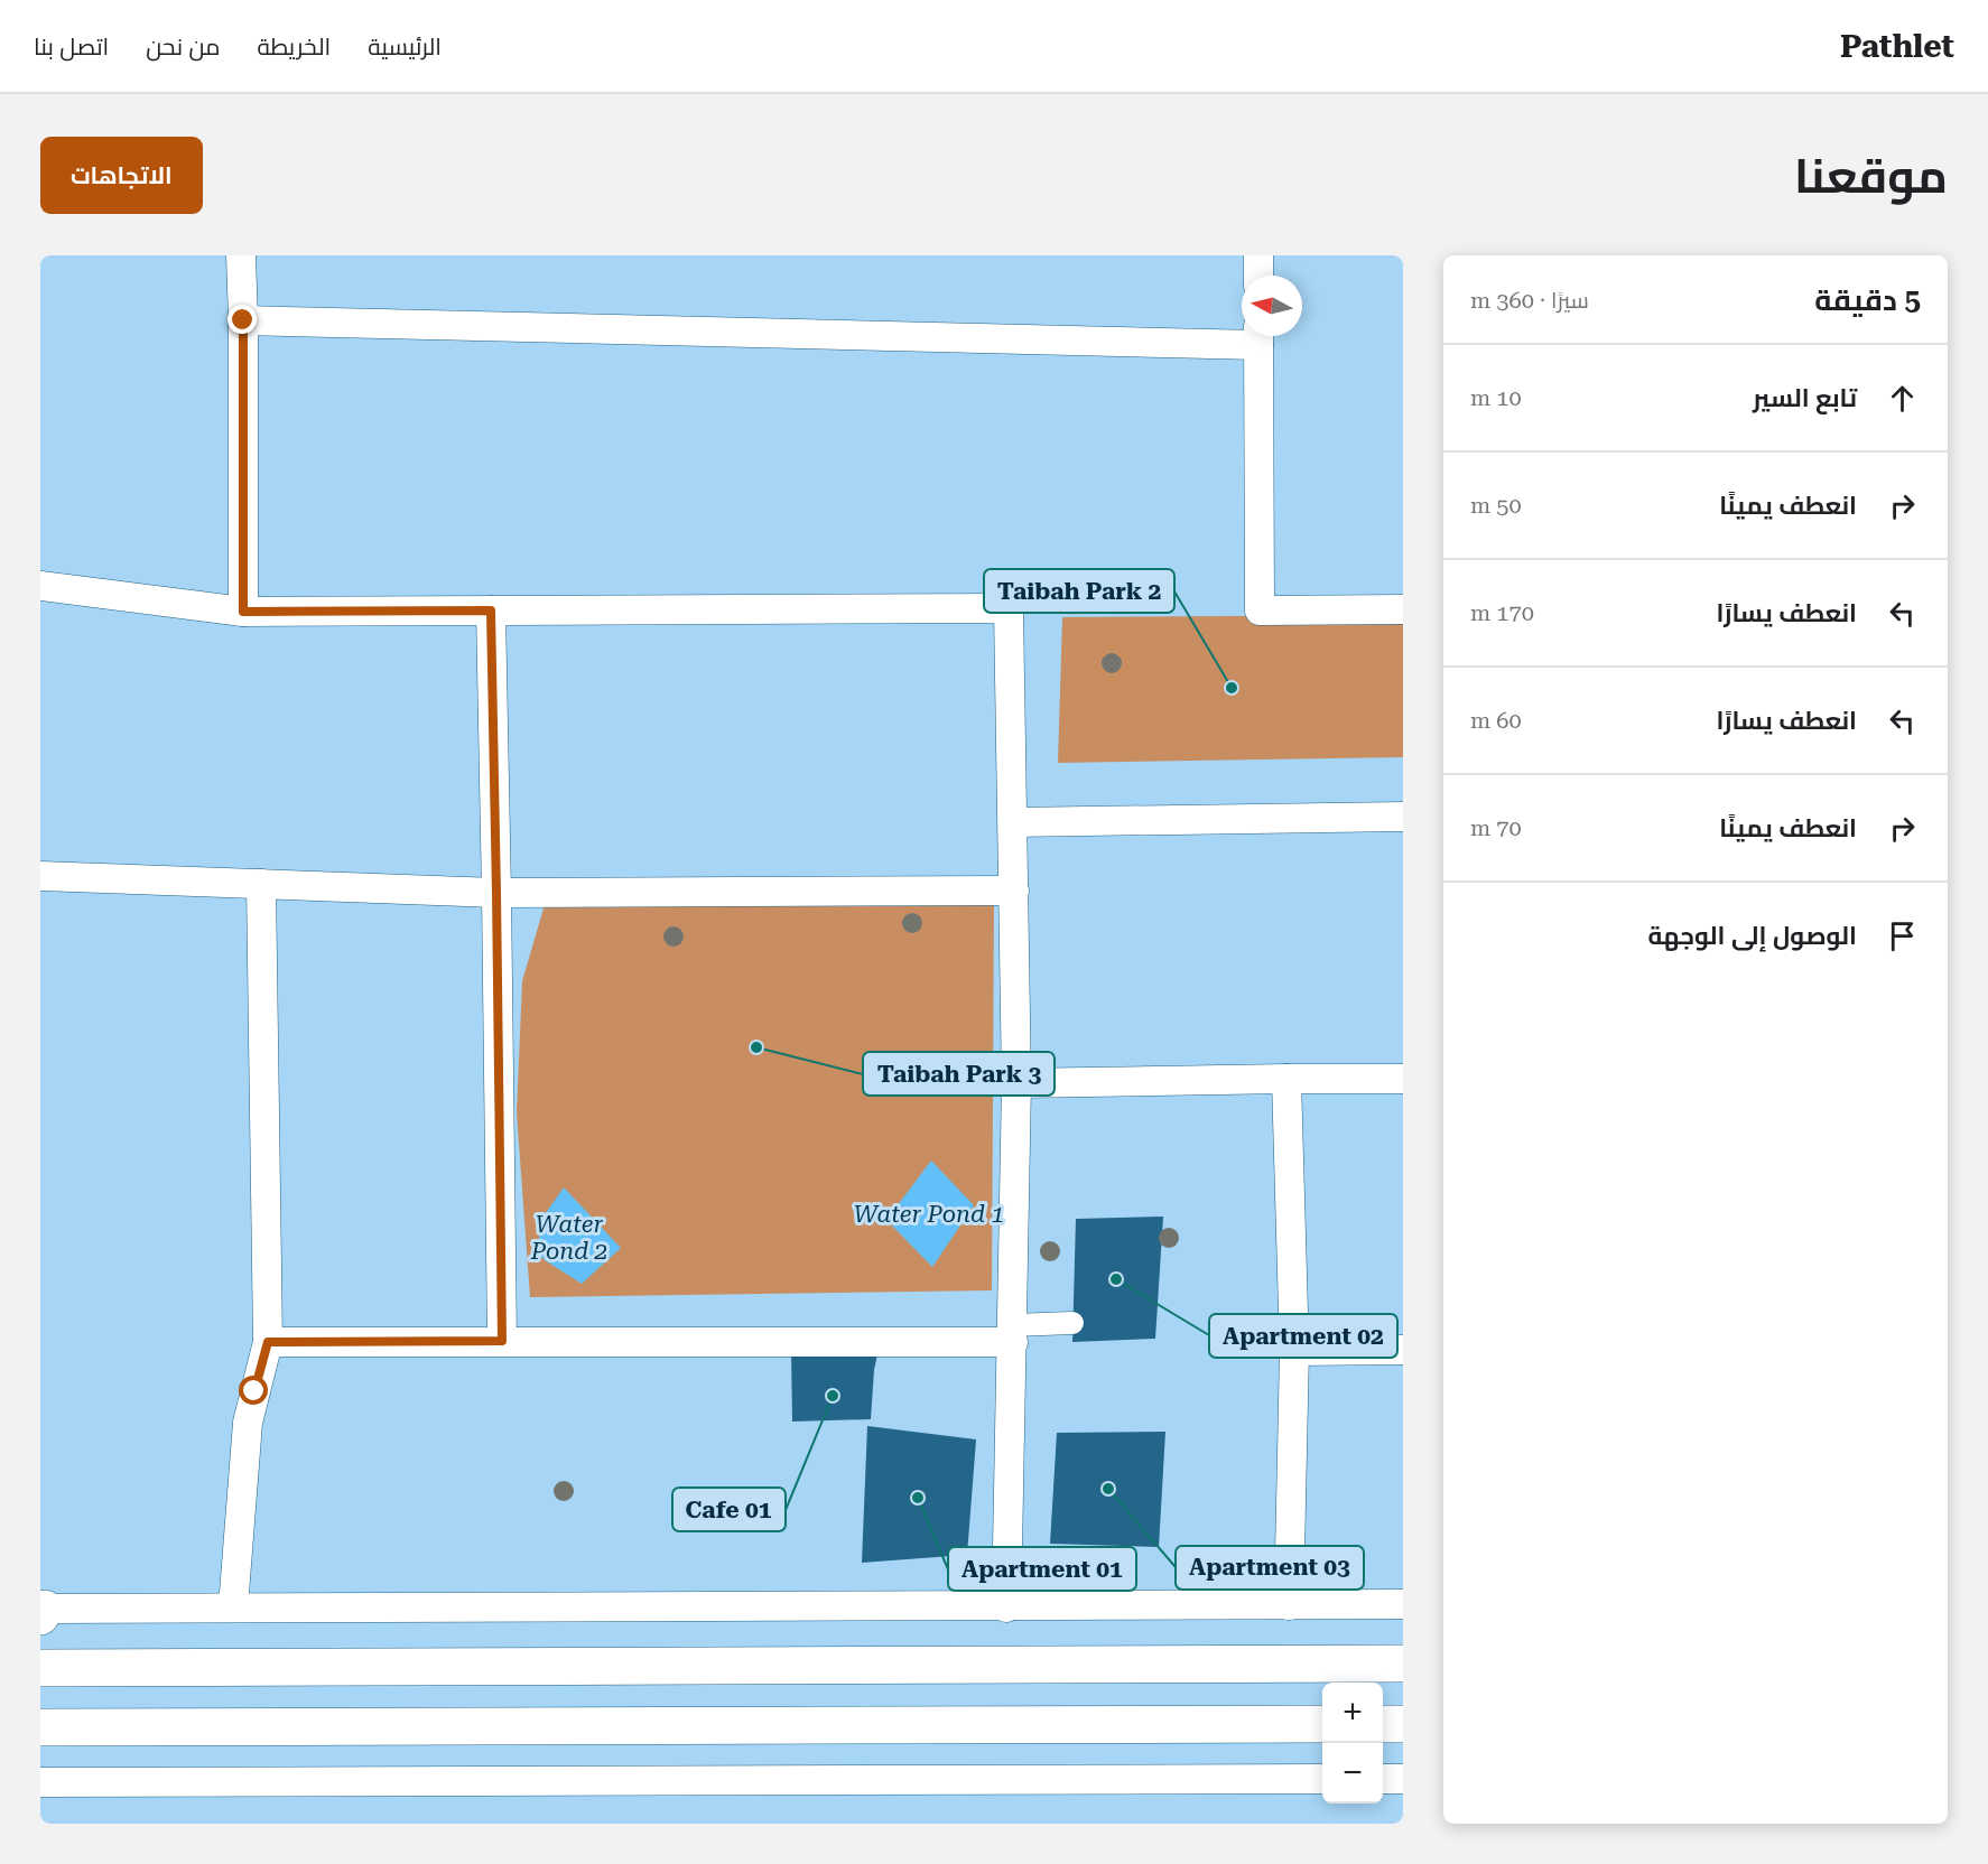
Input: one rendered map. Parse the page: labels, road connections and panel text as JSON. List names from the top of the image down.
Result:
{
  "water": ["Water Pond 1", "Water Pond 2"],
  "places": [
    "Taibah Park 2",
    "Taibah Park 3",
    "Apartment 02",
    "Cafe 01",
    "Apartment 03",
    "Apartment 01"
  ],
  "north": "left",
  "page": {
    "header": "Pathlet",
    "nav": [
      "الرئيسية",
      "الخريطة",
      "من نحن",
      "اتصل بنا"
    ],
    "title": "موقعنا",
    "buttons": "الاتجاهات",
    "heading": ["5 دقيقة", "سيرًا · 360 m"],
    "list": [
      ["تابع السير", "10 m"],
      ["انعطف يمينًا", "50 m"],
      ["انعطف يسارًا", "170 m"],
      ["انعطف يسارًا", "60 m"],
      ["انعطف يمينًا", "70 m"],
      "الوصول إلى الوجهة"
    ],
    "map_buttons": ["+", "−"]
  }
}
